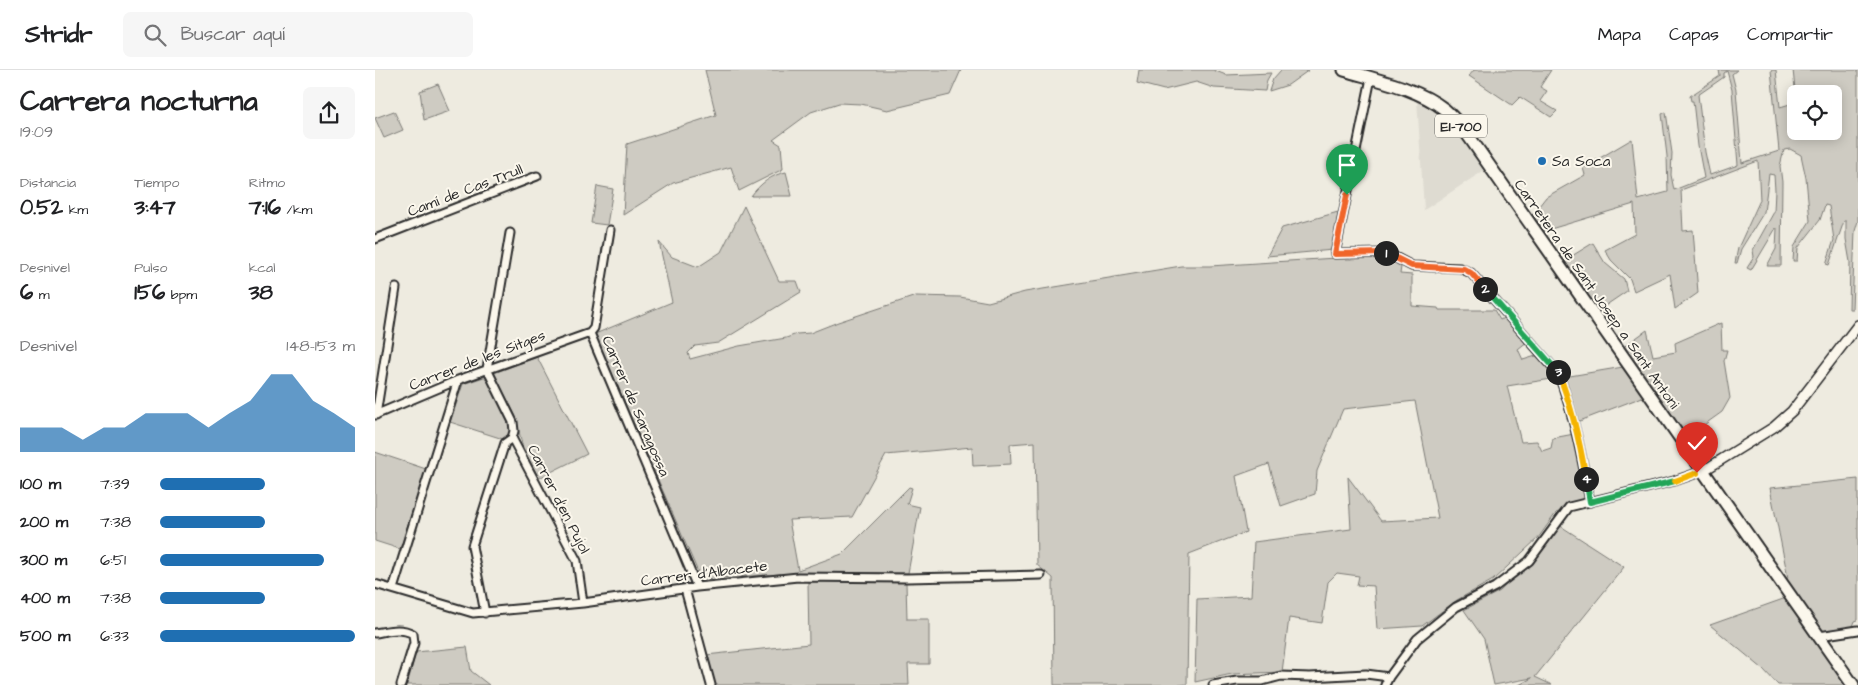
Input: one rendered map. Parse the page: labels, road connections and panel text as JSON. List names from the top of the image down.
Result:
{
  "streets": {
    "main road": ["EI-700", "Carretera de Sant Josep a Sant Antoni"],
    "street": [
      "Camí de Cas Trull",
      "Carrer de les Sitges",
      "Carrer de Saragossa",
      "Carrer d'en Pujol",
      "Carrer d'Albacete"
    ]
  },
  "crossings": [
    ["Carrer de les Sitges", "Carrer de Saragossa"],
    ["Carrer de les Sitges", "Carrer d'en Pujol"],
    ["Carrer de Saragossa", "Carrer d'Albacete"],
    ["Carrer d'en Pujol", "Carrer d'Albacete"]
  ],
  "places": ["Sa Soca"],
  "page": {
    "header": "Stridr",
    "search": "Buscar aquí",
    "nav": ["Mapa", "Capas", "Compartir"],
    "heading": ["Carrera nocturna", "19:09"],
    "stats": [
      ["Distancia", "0.52 km"],
      ["Tiempo", "3:47"],
      ["Ritmo", "7:16 /km"],
      ["Desnivel", "6 m"],
      ["Pulso", "156 bpm"],
      ["kcal", "38"]
    ],
    "pins": [
      "1",
      "2",
      "3",
      "4"
    ],
    "chart": ["Desnivel", "148–153 m"],
    "list": [
      {
        "name": "100 m",
        "note": "7:39"
      },
      {
        "name": "200 m",
        "note": "7:38"
      },
      {
        "name": "300 m",
        "note": "6:51"
      },
      {
        "name": "400 m",
        "note": "7:38"
      },
      {
        "name": "500 m",
        "note": "6:33"
      }
    ]
  }
}
